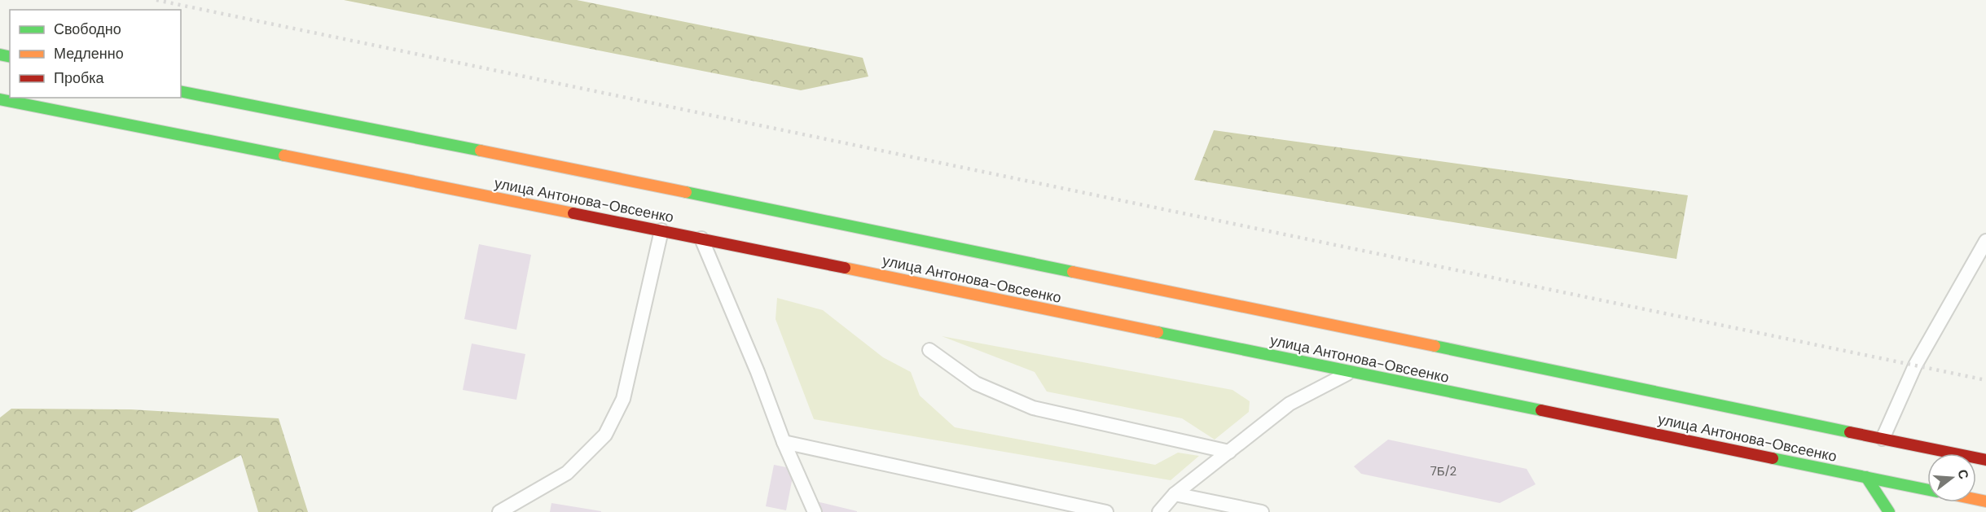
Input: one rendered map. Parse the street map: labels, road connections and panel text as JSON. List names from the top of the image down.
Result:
{
  "streets": {
    "main road": ["улица Антонова-Овсеенко"]
  },
  "house_numbers": ["7Б/2"],
  "legend": ["Свободно", "Медленно", "Пробка"],
  "north": "right"
}
